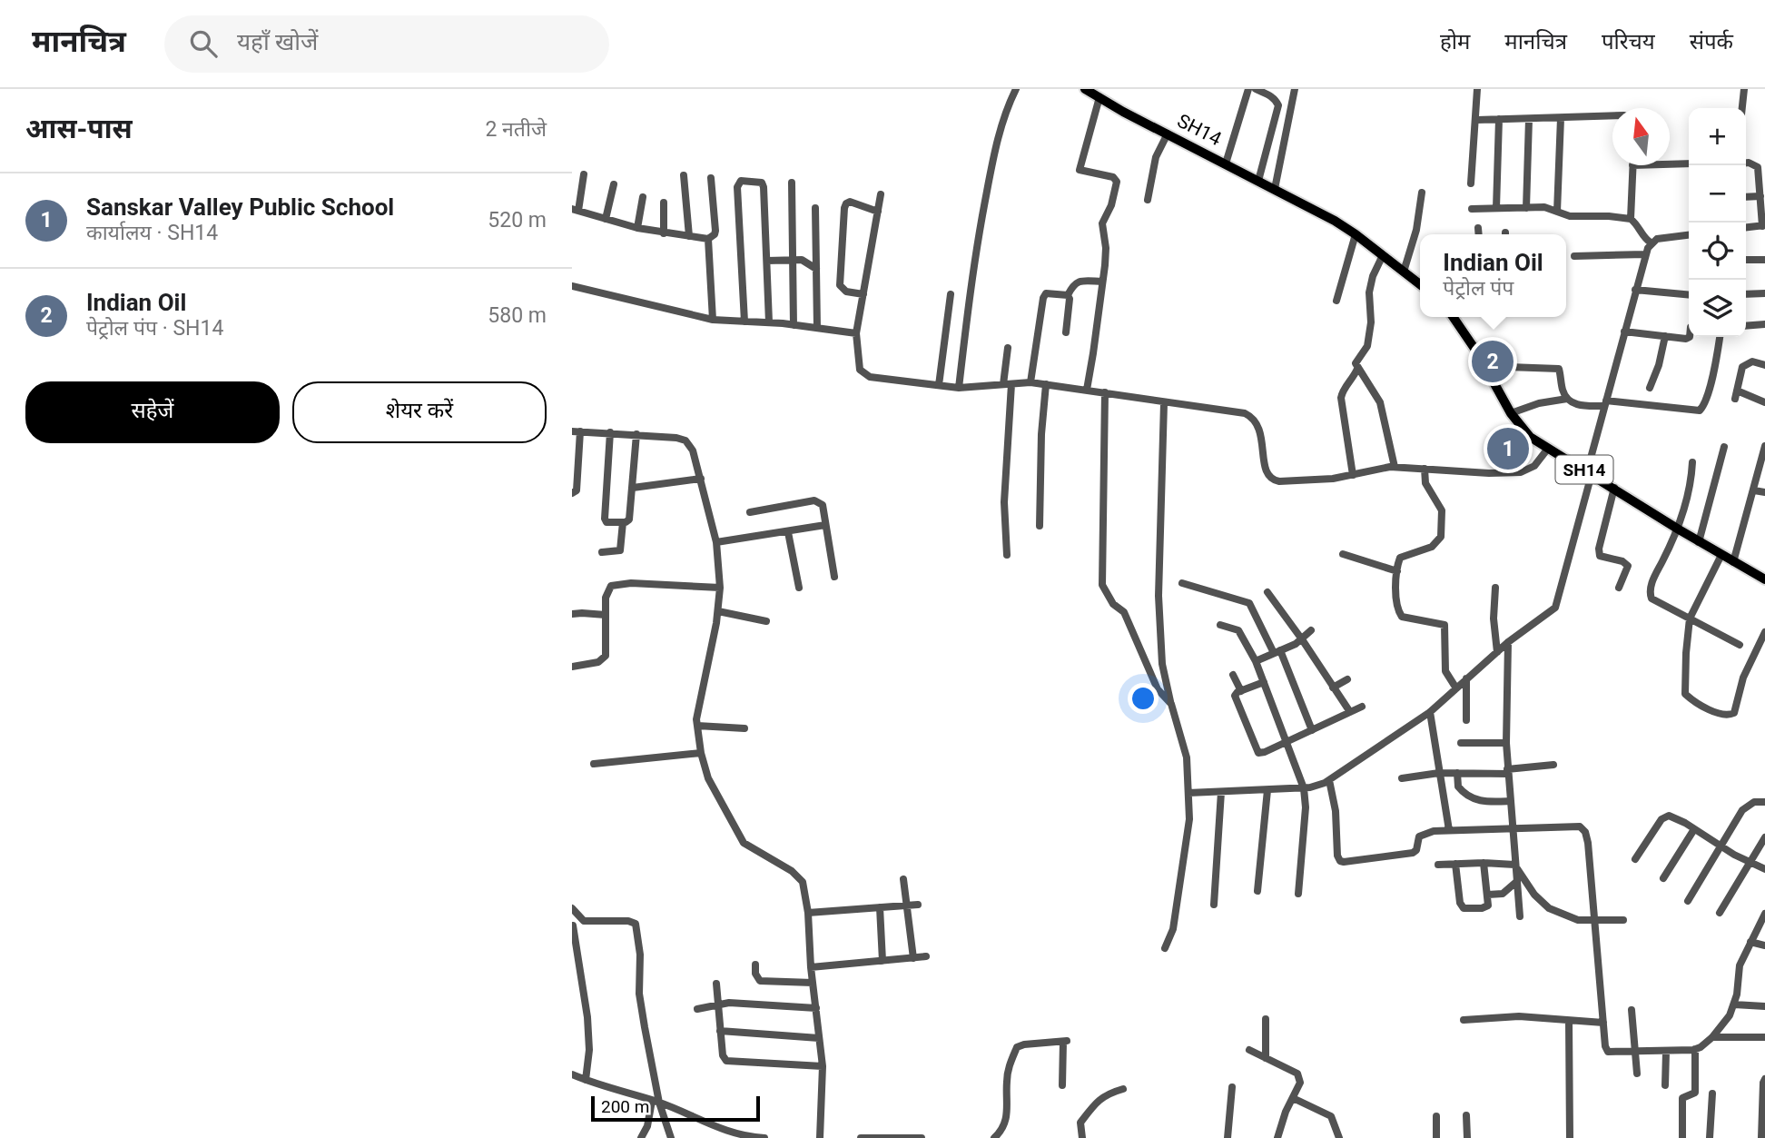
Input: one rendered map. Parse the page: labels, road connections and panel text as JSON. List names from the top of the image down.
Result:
{
  "streets": {
    "main road": ["SH14"]
  },
  "scale_bar": "200 m",
  "north": "top",
  "page": {
    "header": "मानचित्र",
    "search": "यहाँ खोजें",
    "nav": [
      "होम",
      "मानचित्र",
      "परिचय",
      "संपर्क"
    ],
    "heading": ["आस-पास", "2 नतीजे"],
    "map_buttons": ["+", "−"],
    "list": [
      {
        "mark": "1",
        "name": "Sanskar Valley Public School",
        "note": "कार्यालय · SH14",
        "value": "520 m"
      },
      {
        "mark": "2",
        "name": "Indian Oil",
        "note": "पेट्रोल पंप · SH14",
        "value": "580 m"
      }
    ],
    "popup": ["Indian Oil", "पेट्रोल पंप"],
    "pins": ["2", "1"],
    "buttons": ["सहेजें", "शेयर करें"],
    "scale": "200 m"
  }
}
